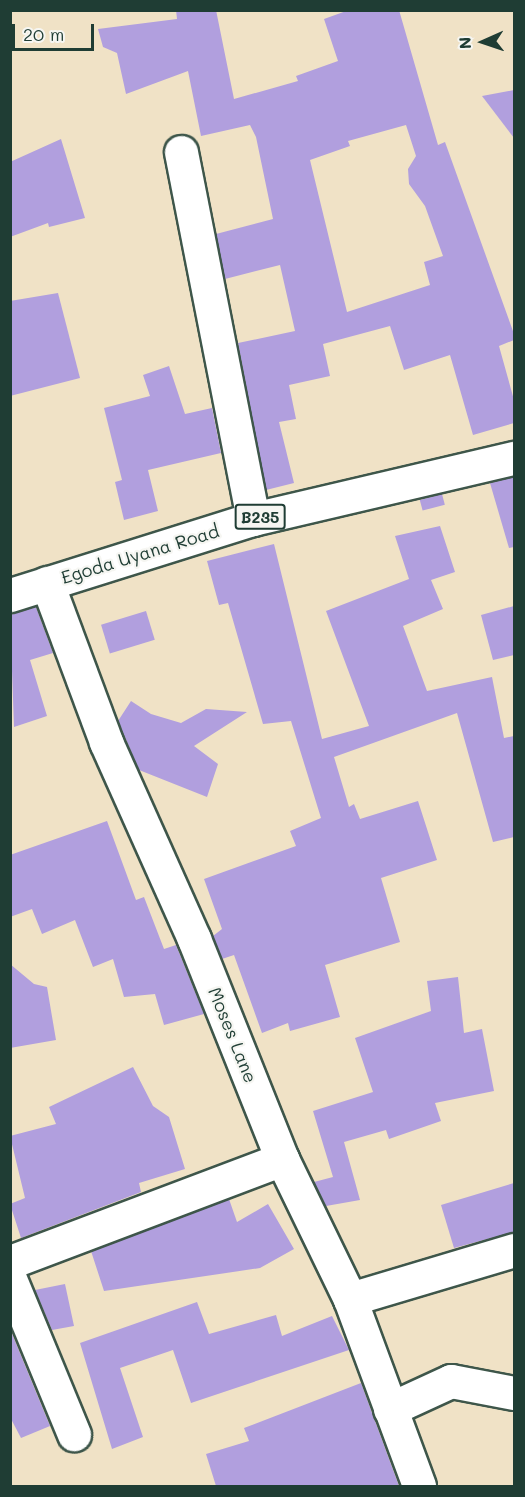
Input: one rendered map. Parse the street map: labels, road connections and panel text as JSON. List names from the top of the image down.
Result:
{
  "streets": {
    "street": ["B235", "Egoda Uyana Road", "Moses Lane"]
  },
  "crossings": [
    ["Egoda Uyana Road", "Moses Lane"]
  ],
  "scale_bar": "20 m",
  "north": "left"
}
